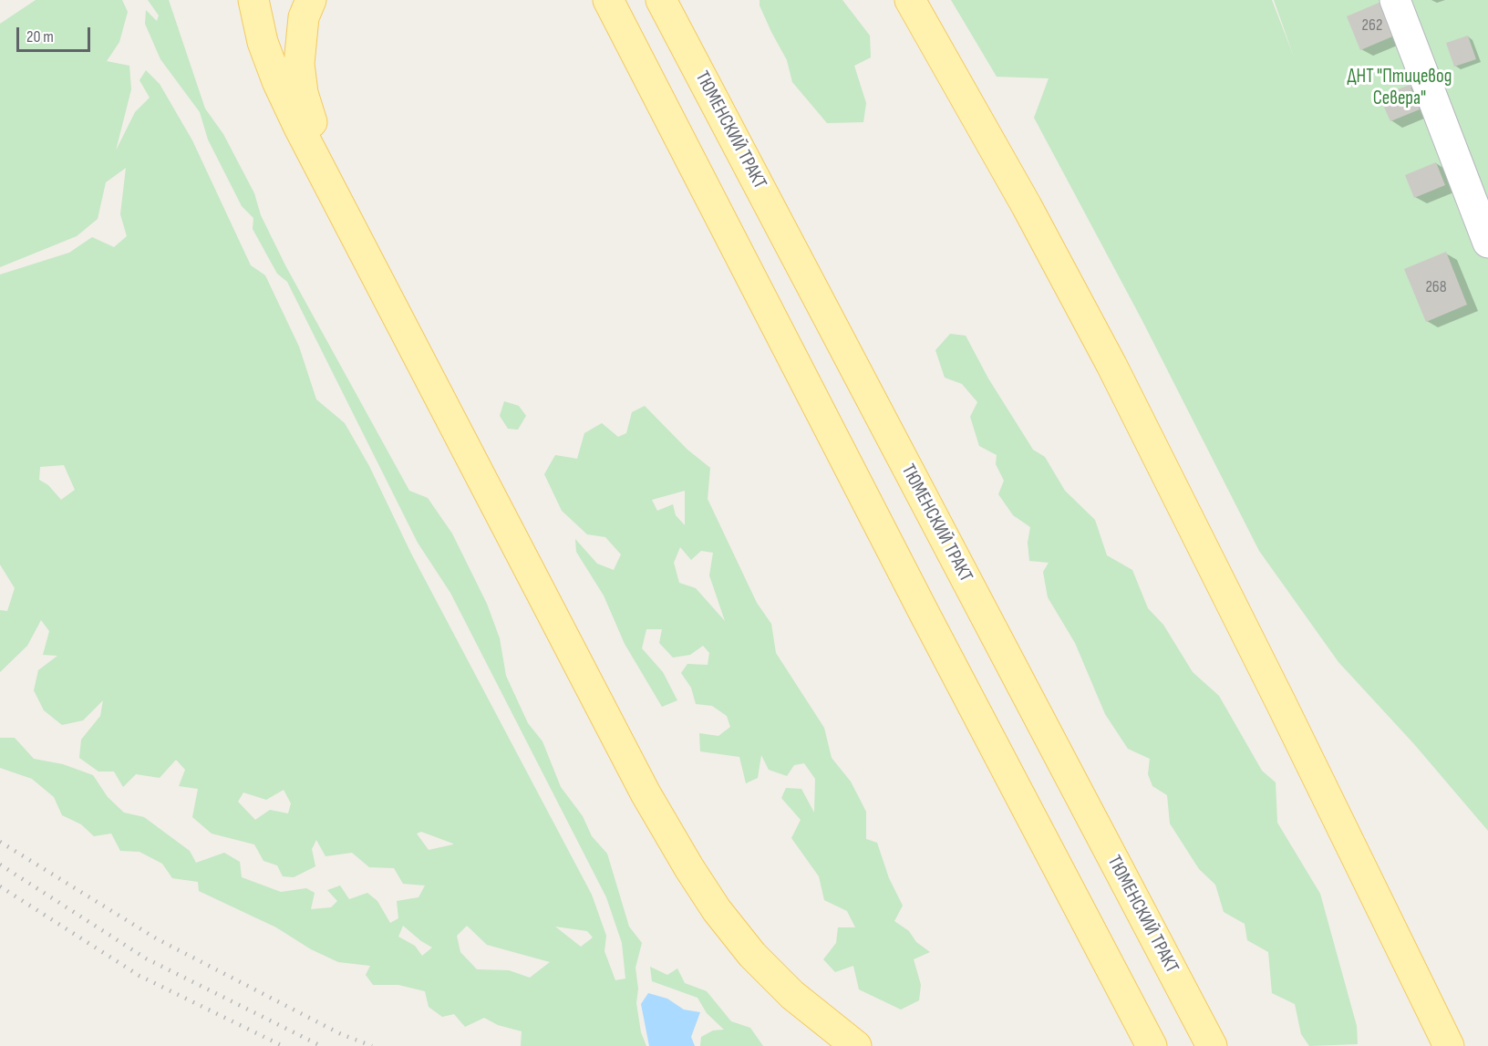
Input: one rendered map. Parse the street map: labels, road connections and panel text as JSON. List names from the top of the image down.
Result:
{
  "streets": {
    "main road": ["ТЮМЕНСКИЙ ТРАКТ"]
  },
  "parks": ["ДНТ \"Птицевод Севера\""],
  "house_numbers": ["262", "268"],
  "scale_bar": "20 m"
}
